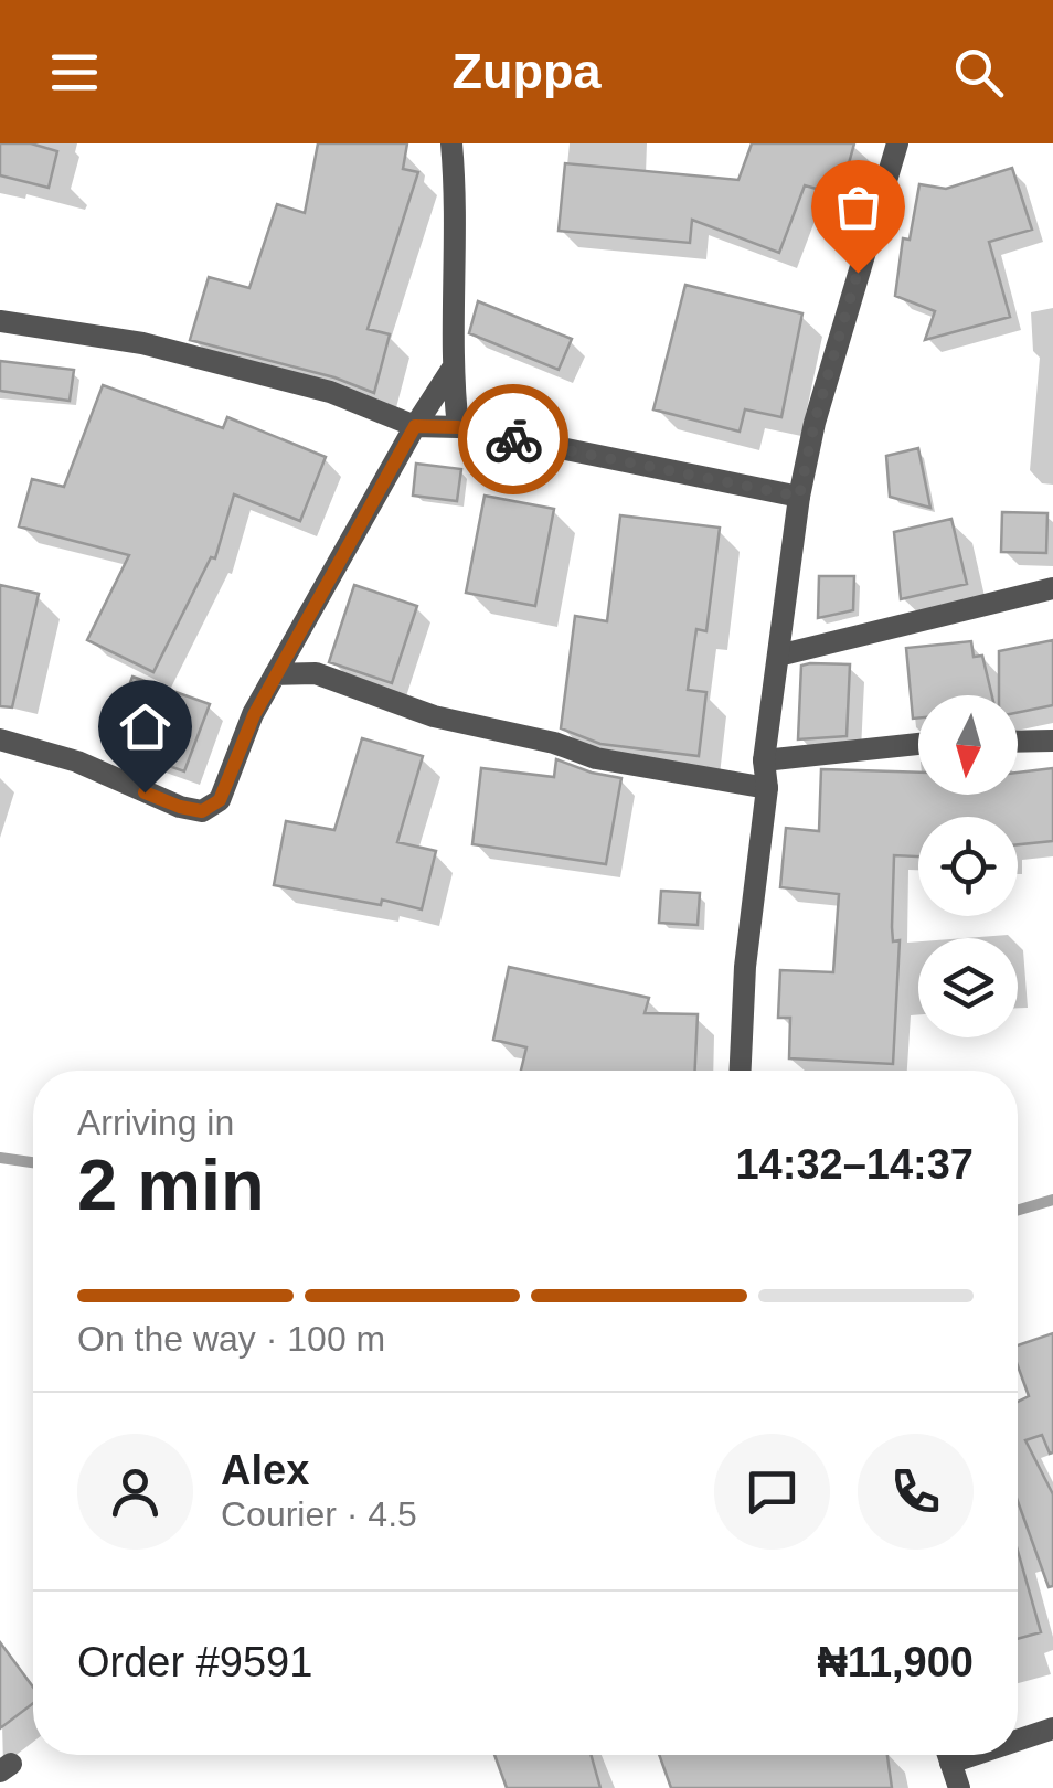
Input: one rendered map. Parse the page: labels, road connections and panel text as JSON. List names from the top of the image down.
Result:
{
  "north": "bottom",
  "page": {
    "header": "Zuppa",
    "heading": ["2 min", "Arriving in", "14:32–14:37"],
    "panel": [
      "Alex",
      "Courier · 4.5",
      "Order #9591",
      "₦11,900"
    ],
    "bar": "On the way · 100 m"
  }
}
